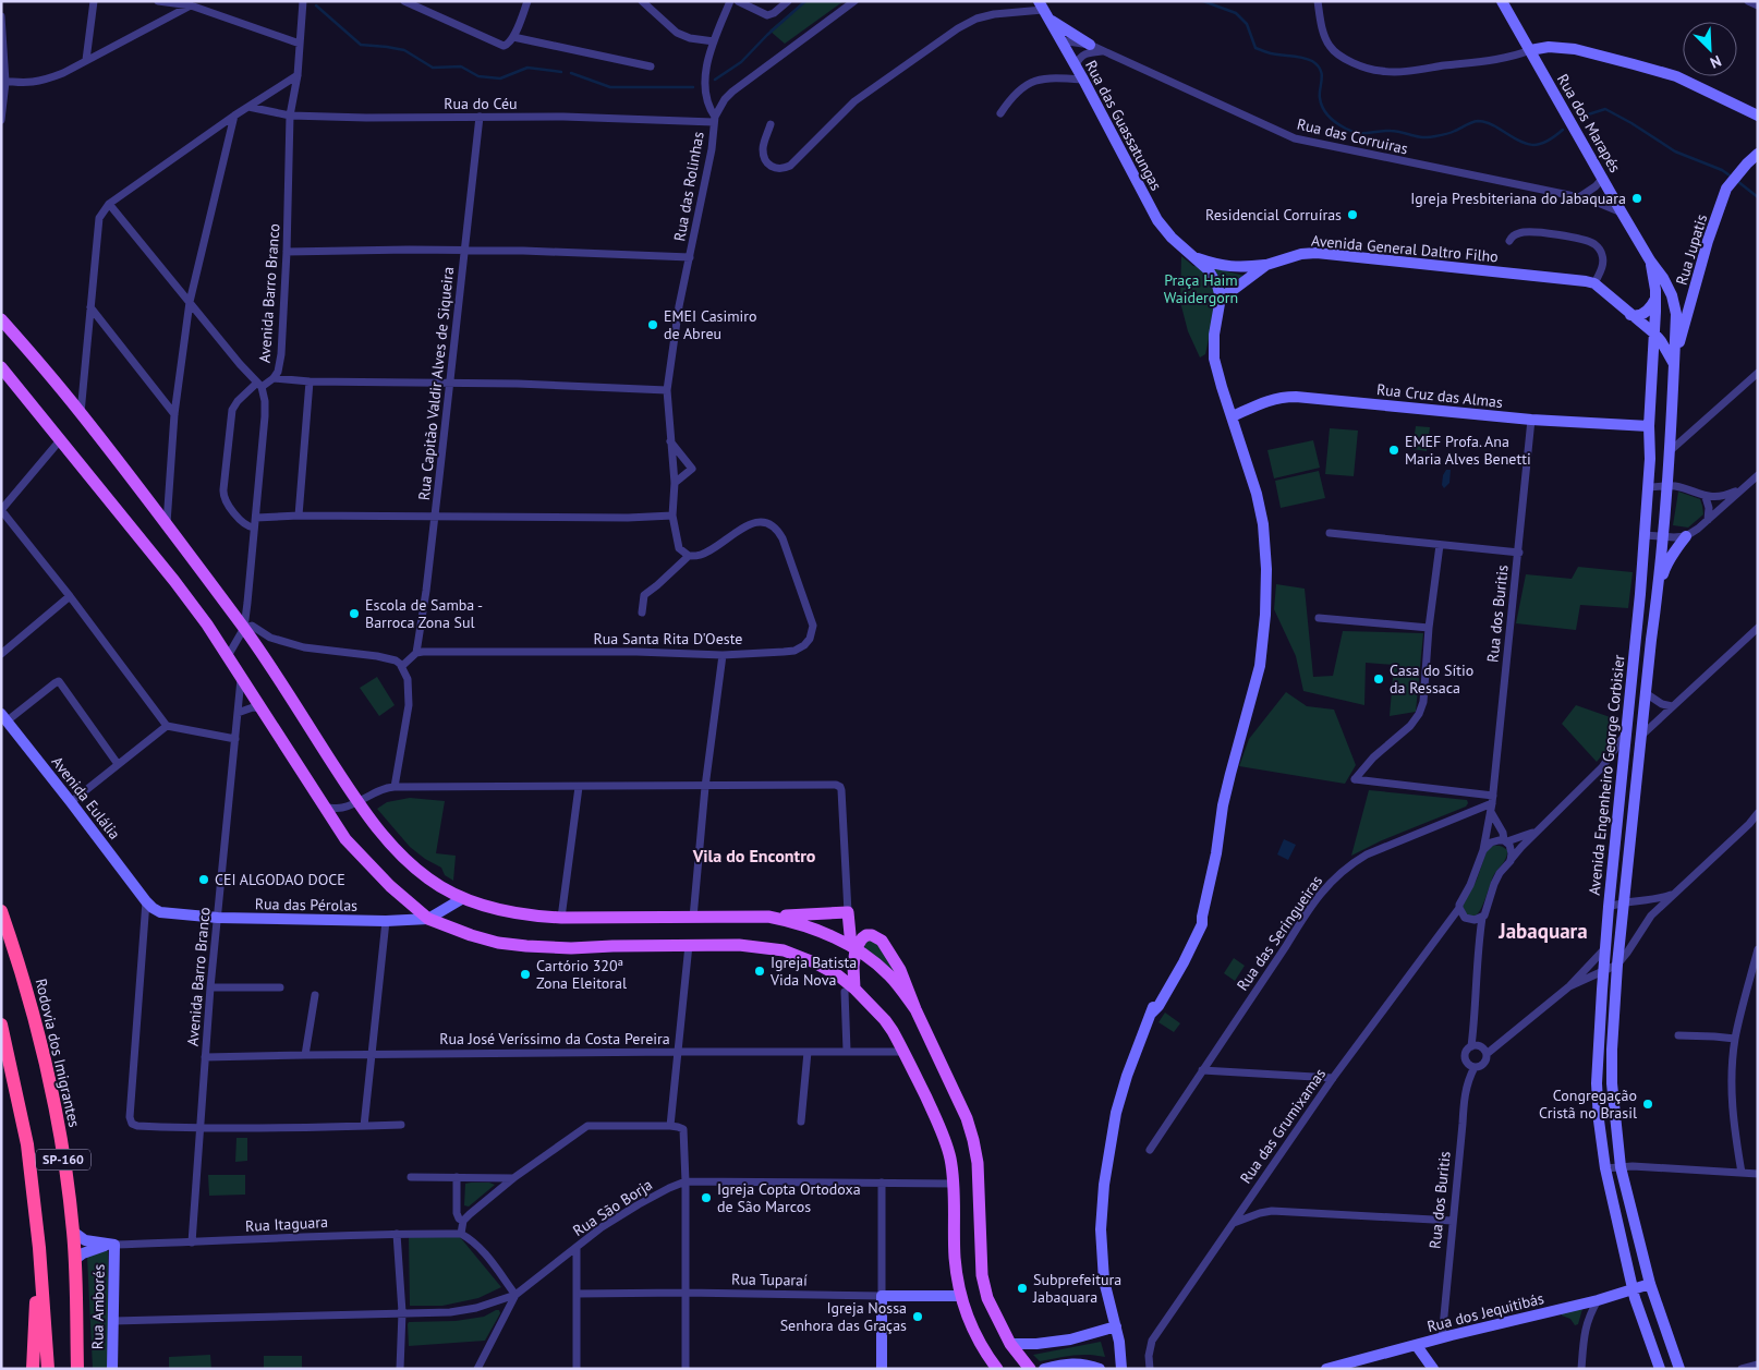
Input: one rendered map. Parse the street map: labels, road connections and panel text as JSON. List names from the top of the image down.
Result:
{
  "streets": {
    "highway": ["Rodovia dos Imigrantes", "SP-160"],
    "street": [
      "Rua do Céu",
      "Rua dos Marapés",
      "Rua das Guassatungas",
      "Rua das Corruiras",
      "Rua das Rolinhas",
      "Avenida General Daltro Filho",
      "Rua Jupatis",
      "Avenida Barro Branco",
      "Rua Capitão Valdir Alves de Siqueira",
      "Rua Cruz das Almas",
      "Rua dos Buritis",
      "Rua Santa Rita D'Oeste",
      "Avenida Engenheiro George Corbisier",
      "Avenida Eulália",
      "Rua das Pérolas",
      "Rua das Seringueiras",
      "Rua José Veríssimo da Costa Pereira",
      "Rua das Grumixamas",
      "Rua São Borja",
      "Rua Itaguara",
      "Rua Tuparaí",
      "Rua Amborés",
      "Rua dos Jequitibás"
    ]
  },
  "crossings": [
    ["Rua do Céu", "Rua das Rolinhas"],
    ["Rua do Céu", "Avenida Barro Branco"],
    ["Rua do Céu", "Rua Capitão Valdir Alves de Siqueira"],
    ["Rua dos Marapés", "Rua das Corruiras"],
    ["Rua dos Marapés", "Avenida Engenheiro George Corbisier"],
    ["Rua das Guassatungas", "Rua das Corruiras"],
    ["Rua das Rolinhas", "Rua Santa Rita D'Oeste"],
    ["Rua Jupatis", "Avenida Engenheiro George Corbisier"],
    ["Avenida Barro Branco", "Rua das Pérolas"],
    ["Avenida Barro Branco", "Rua José Veríssimo da Costa Pereira"],
    ["Avenida Barro Branco", "Rua Itaguara"],
    ["Rua Capitão Valdir Alves de Siqueira", "Rua Santa Rita D'Oeste"],
    ["Rua Cruz das Almas", "Rua dos Buritis"],
    ["Rua Cruz das Almas", "Avenida Engenheiro George Corbisier"],
    ["Rua dos Buritis", "Rua das Seringueiras"],
    ["Rua dos Buritis", "Rua das Grumixamas"],
    ["Rua dos Buritis", "Rua dos Jequitibás"],
    ["Avenida Engenheiro George Corbisier", "Rua dos Jequitibás"],
    ["Avenida Eulália", "Rua das Pérolas"],
    ["Rodovia dos Imigrantes", "Rua Itaguara"],
    ["Rua Itaguara", "Rua Amborés"]
  ],
  "districts": ["Vila do Encontro", "Jabaquara"],
  "parks": ["Praça Haim Waidergorn"],
  "places": [
    "Igreja Presbiteriana do Jabaquara",
    "Residencial Corruíras",
    "EMEI Casimiro de Abreu",
    "EMEF Profa. Ana Maria Alves Benetti",
    "Escola de Samba - Barroca Zona Sul",
    "Casa do Sítio da Ressaca",
    "CEI ALGODAO DOCE",
    "Igreja Batista Vida Nova",
    "Cartório 320ª Zona Eleitoral",
    "Congregação Cristã no Brasil",
    "Igreja Copta Ortodoxa de São Marcos",
    "Subprefeitura Jabaquara",
    "Igreja Nossa Senhora das Graças"
  ],
  "north": "bottom right"
}
